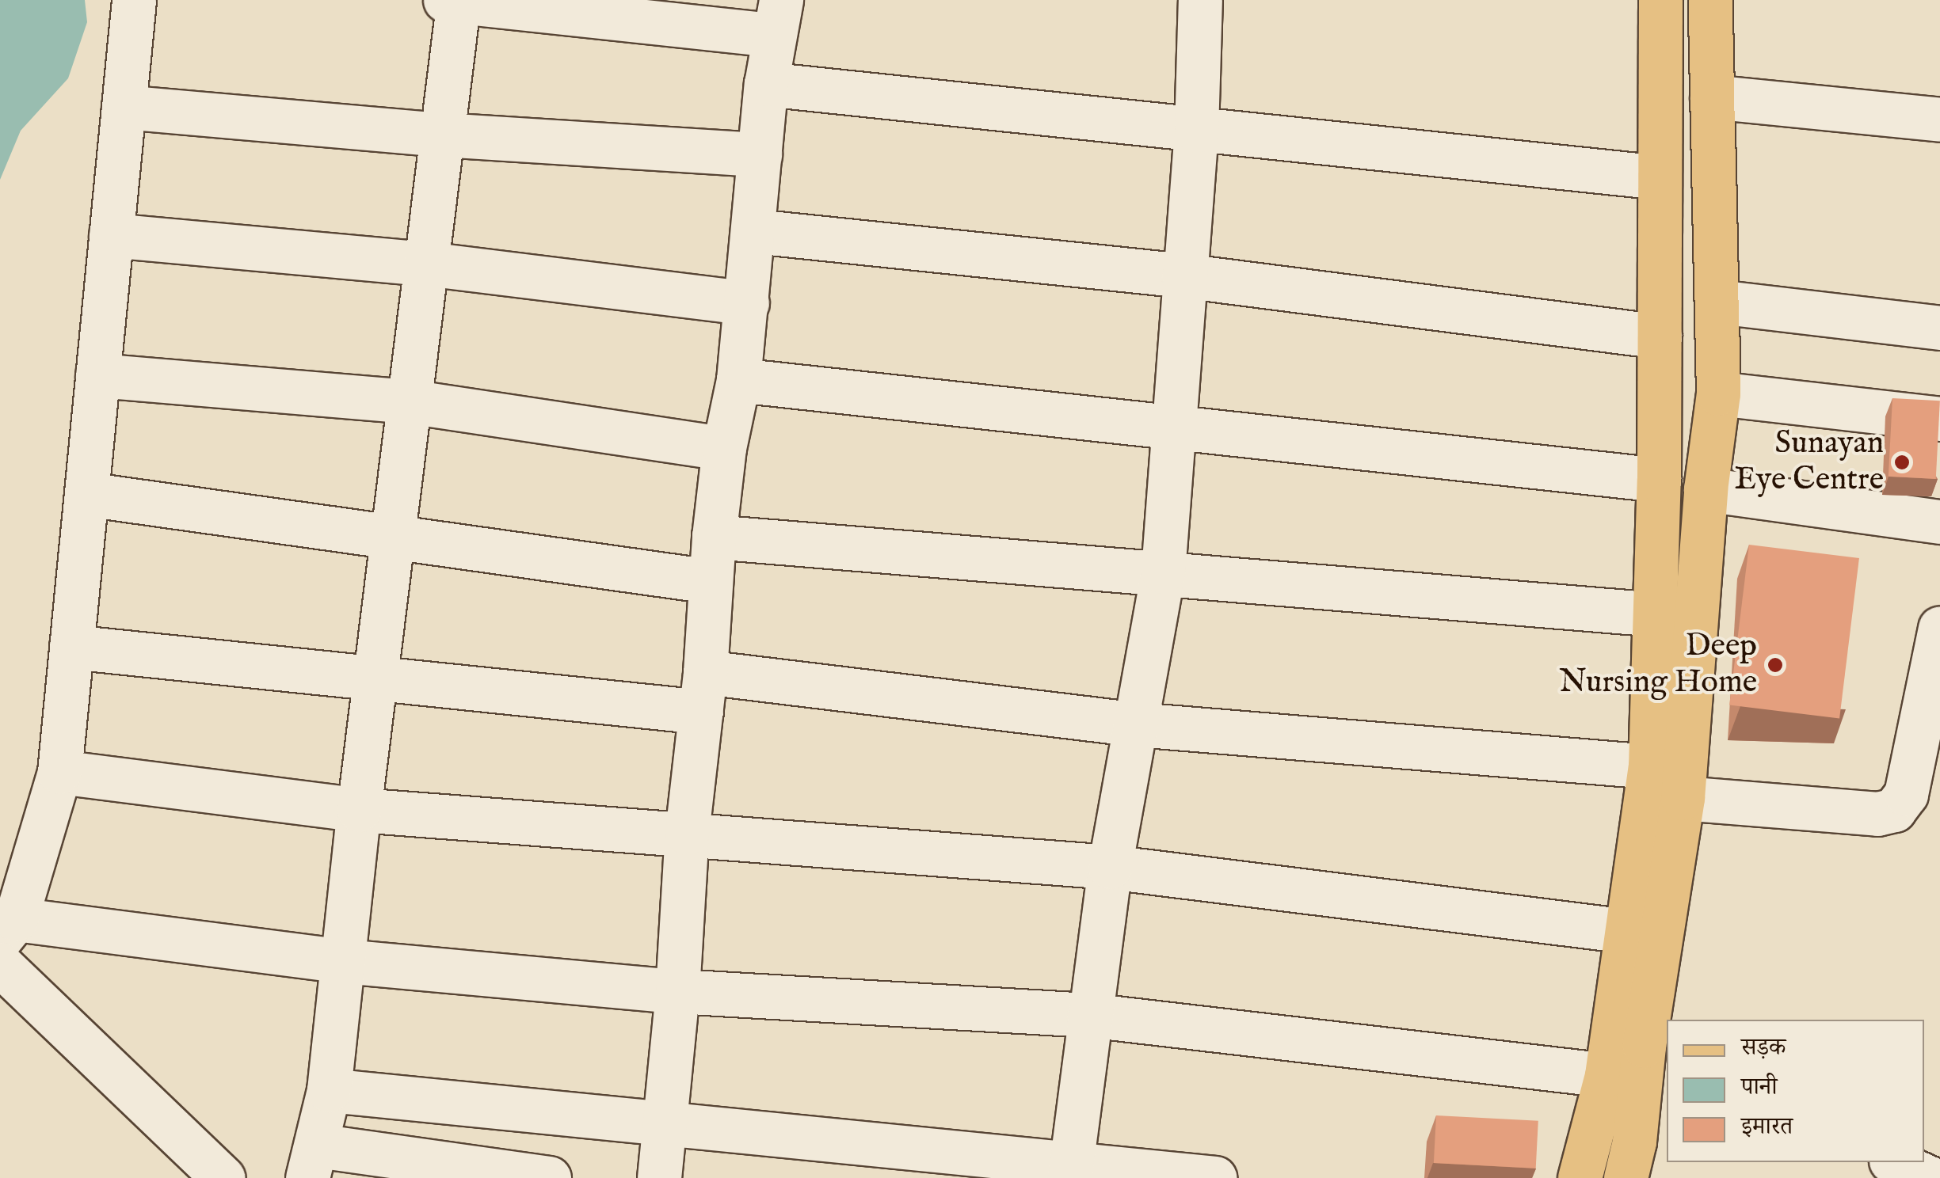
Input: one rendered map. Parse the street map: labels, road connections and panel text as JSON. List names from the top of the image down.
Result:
{
  "places": ["Sunayan Eye Centre", "Deep Nursing Home"],
  "legend": ["सड़क", "पानी", "इमारत"]
}
